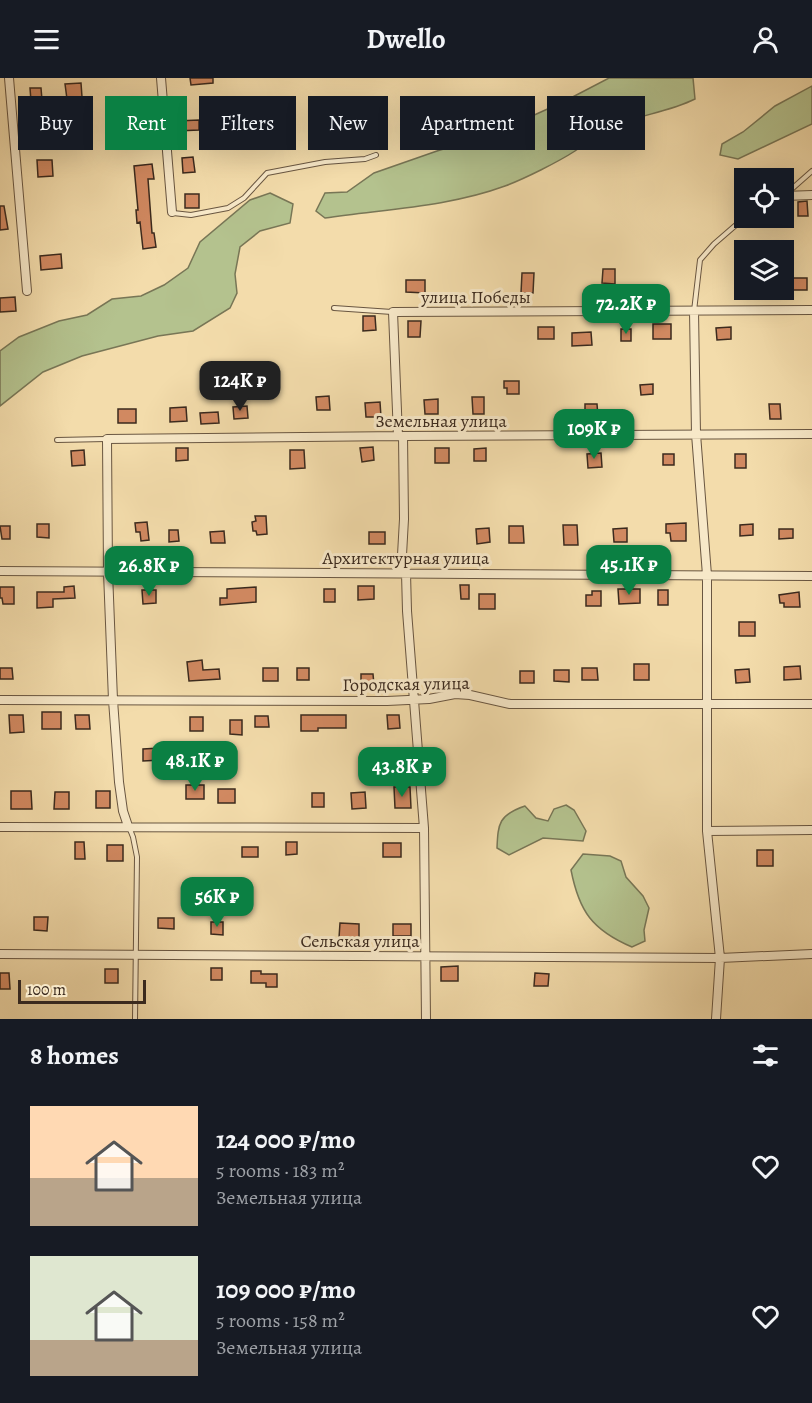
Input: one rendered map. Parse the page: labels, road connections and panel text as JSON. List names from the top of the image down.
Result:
{
  "streets": {
    "street": [
      "улица Победы",
      "Земельная улица",
      "Архитектурная улица",
      "Городская улица",
      "Сельская улица"
    ]
  },
  "scale_bar": "100 m",
  "page": {
    "header": "Dwello",
    "chip": [
      "Buy",
      "Rent",
      "Filters",
      "New",
      "Apartment",
      "House"
    ],
    "price": [
      "72.2K ₽",
      "124K ₽",
      "109K ₽",
      "45.1K ₽",
      "26.8K ₽",
      "48.1K ₽",
      "43.8K ₽",
      "56K ₽"
    ],
    "scale": "100 m",
    "heading": "8 homes",
    "list": [
      {
        "name": "124 000 ₽/mo",
        "note": "5 rooms · 183 m² · Земельная улица"
      },
      {
        "name": "109 000 ₽/mo",
        "note": "5 rooms · 158 m² · Земельная улица"
      }
    ]
  }
}
